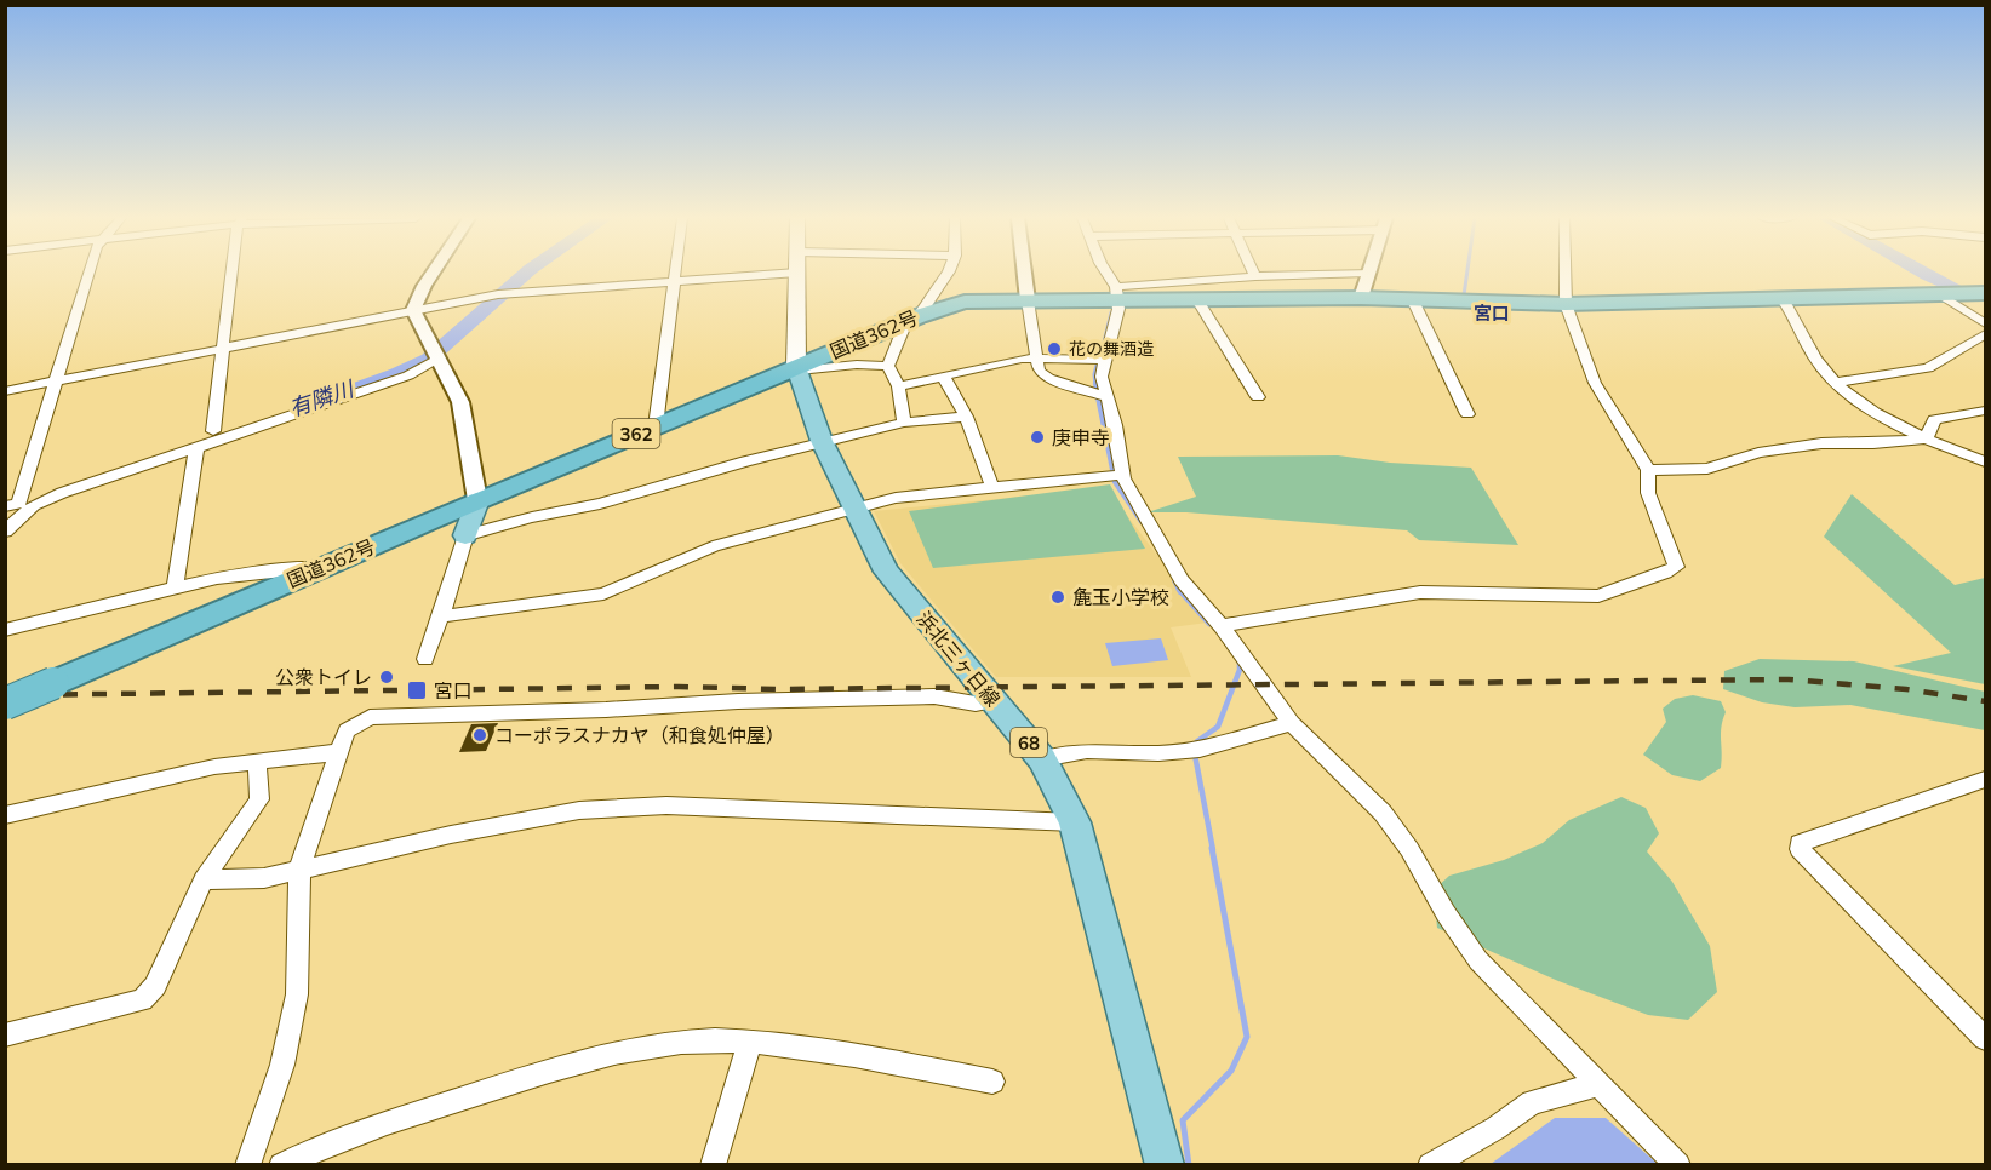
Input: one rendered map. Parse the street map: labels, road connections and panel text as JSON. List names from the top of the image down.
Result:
{
  "streets": {
    "highway": ["国道362号", "362"],
    "main road": ["浜北三ヶ日線", "68"]
  },
  "crossings": [
    ["国道362号", "浜北三ヶ日線"]
  ],
  "districts": ["宮口"],
  "water": ["有隣川"],
  "places": {
    "other": [
      "花の舞酒造",
      "庚申寺",
      "麁玉小学校",
      "公衆トイレ",
      "コーポラスナカヤ（和食処仲屋）"
    ],
    "transit": ["宮口"]
  }
}
